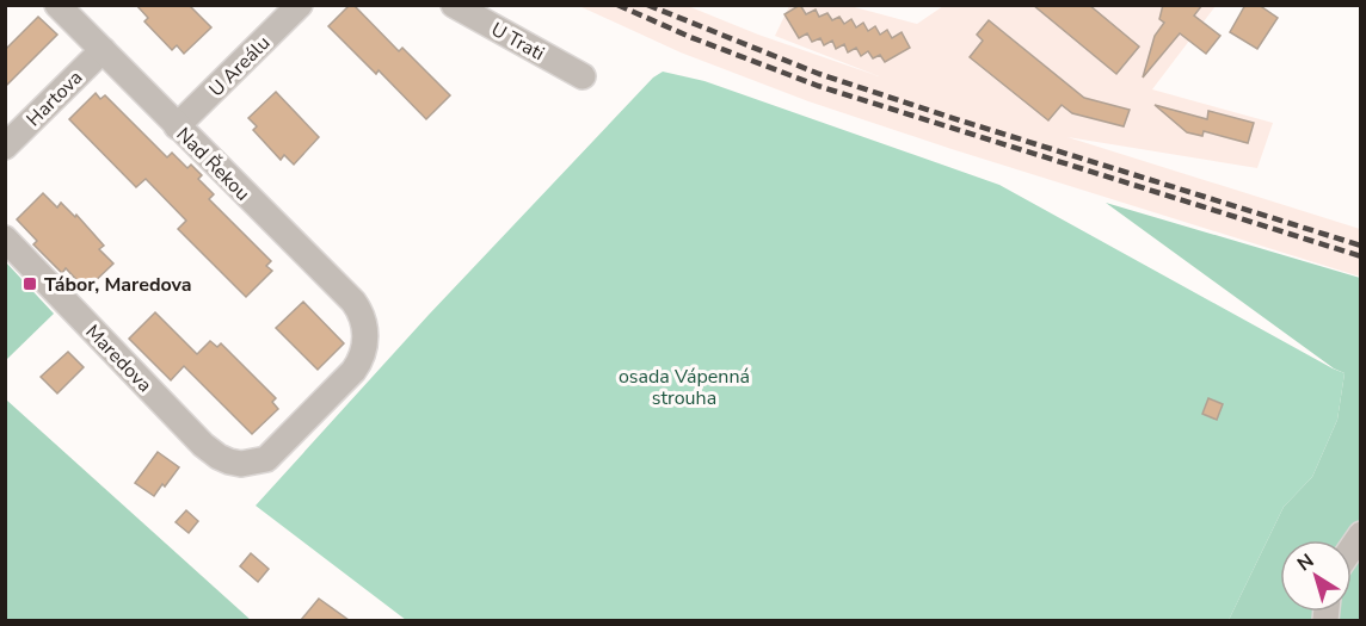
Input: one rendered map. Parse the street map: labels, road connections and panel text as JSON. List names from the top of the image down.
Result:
{
  "streets": {
    "street": [
      "U Trati",
      "U Areálu",
      "Hartova",
      "Nad Řekou",
      "Maredova"
    ]
  },
  "crossings": [
    ["U Areálu", "Nad Řekou"],
    ["Hartova", "Nad Řekou"],
    ["Nad Řekou", "Maredova"]
  ],
  "parks": ["osada Vápenná strouha"],
  "places": {
    "transit": ["Tábor, Maredova"]
  },
  "north": "top left"
}
